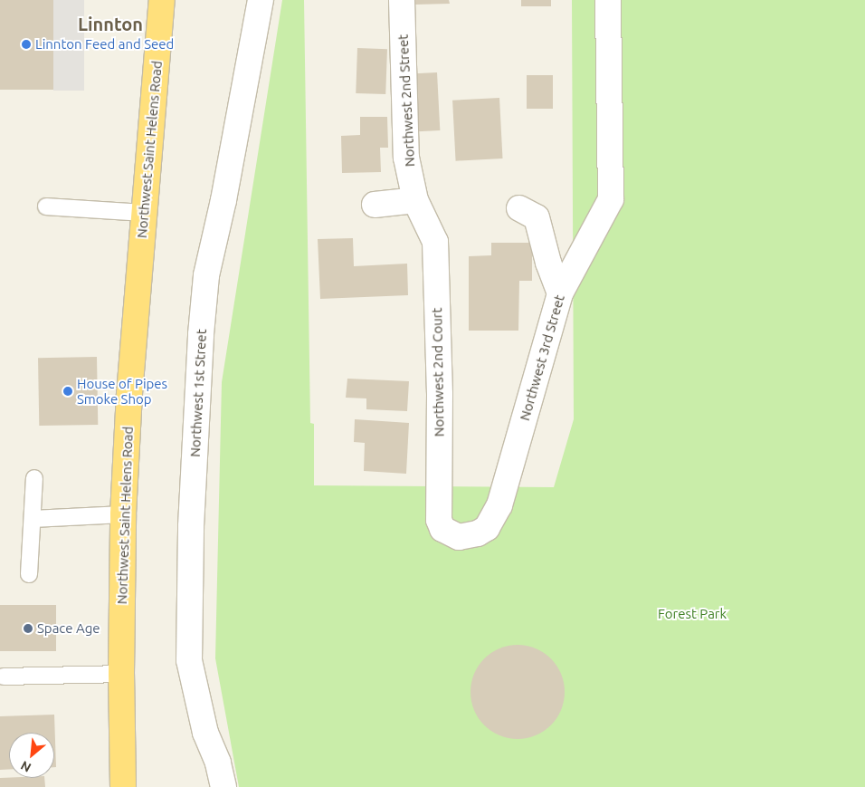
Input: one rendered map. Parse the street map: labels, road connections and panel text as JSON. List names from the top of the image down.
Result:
{
  "streets": {
    "highway": ["Northwest Saint Helens Road"],
    "street": [
      "Northwest 2nd Street",
      "Northwest 3rd Street",
      "Northwest 2nd Court",
      "Northwest 1st Street"
    ]
  },
  "crossings": [
    ["Northwest 2nd Street", "Northwest 2nd Court"],
    ["Northwest 3rd Street", "Northwest 2nd Court"]
  ],
  "districts": ["Linnton"],
  "parks": ["Forest Park"],
  "places": ["Linnton Feed and Seed", "House of Pipes Smoke Shop", "Space Age"],
  "north": "bottom left"
}
